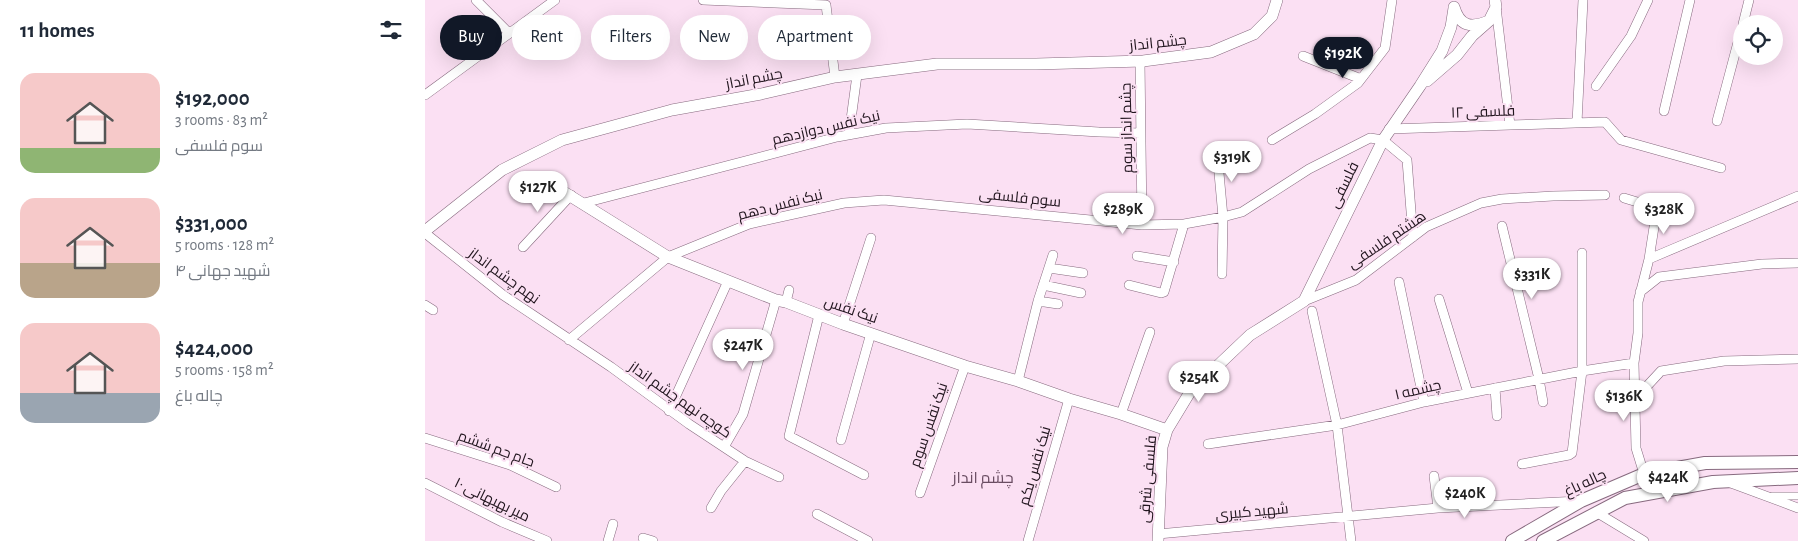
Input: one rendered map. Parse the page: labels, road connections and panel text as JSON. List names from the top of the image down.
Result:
{
  "streets": {
    "main road": ["چاله باغ"],
    "street": [
      "چشم انداز",
      "۱۲ فلسفی",
      "نیک نفس دوازدهم",
      "چشم انداز سوم",
      "فلسفی",
      "سوم فلسفی",
      "نیک نفس دهم",
      "هشتم فلسفی",
      "نهم چشم انداز",
      "نیک نفس",
      "چشمه ۱",
      "کوچه نهم چشم انداز",
      "نیک نفس سوم",
      "جام جم ششم",
      "نیک نفس یکم",
      "فلسفی شرقی",
      "۱۰ میر بهبهانی",
      "شهید کبیری"
    ]
  },
  "crossings": [
    ["چشم انداز", "چشم انداز سوم"],
    ["چشم انداز", "نهم چشم انداز"],
    ["۱۲ فلسفی", "فلسفی"],
    ["نیک نفس دوازدهم", "چشم انداز سوم"],
    ["نیک نفس دوازدهم", "نیک نفس"],
    ["چشم انداز سوم", "سوم فلسفی"],
    ["فلسفی", "سوم فلسفی"],
    ["فلسفی", "هشتم فلسفی"],
    ["فلسفی", "فلسفی شرقی"],
    ["سوم فلسفی", "نیک نفس دهم"],
    ["نیک نفس دهم", "نهم چشم انداز"],
    ["نیک نفس دهم", "نیک نفس"],
    ["نیک نفس دهم", "کوچه نهم چشم انداز"],
    ["هشتم فلسفی", "فلسفی شرقی"],
    ["نهم چشم انداز", "کوچه نهم چشم انداز"],
    ["نیک نفس", "نیک نفس سوم"],
    ["نیک نفس", "نیک نفس یکم"],
    ["نیک نفس", "فلسفی شرقی"],
    ["فلسفی شرقی", "شهید کبیری"],
    ["چاله باغ", "شهید کبیری"]
  ],
  "districts": ["چشم انداز"],
  "page": {
    "heading": "11 homes",
    "chip": [
      "Buy",
      "Rent",
      "Filters",
      "New",
      "Apartment"
    ],
    "price": [
      "$192K",
      "$319K",
      "$127K",
      "$289K",
      "$328K",
      "$331K",
      "$247K",
      "$254K",
      "$136K",
      "$424K",
      "$240K"
    ],
    "list": [
      {
        "name": "$192,000",
        "note": "3 rooms · 83 m² · سوم فلسفی"
      },
      {
        "name": "$331,000",
        "note": "5 rooms · 128 m² · ۴ شهید جهانی"
      },
      {
        "name": "$424,000",
        "note": "5 rooms · 158 m² · چاله باغ"
      }
    ]
  }
}
